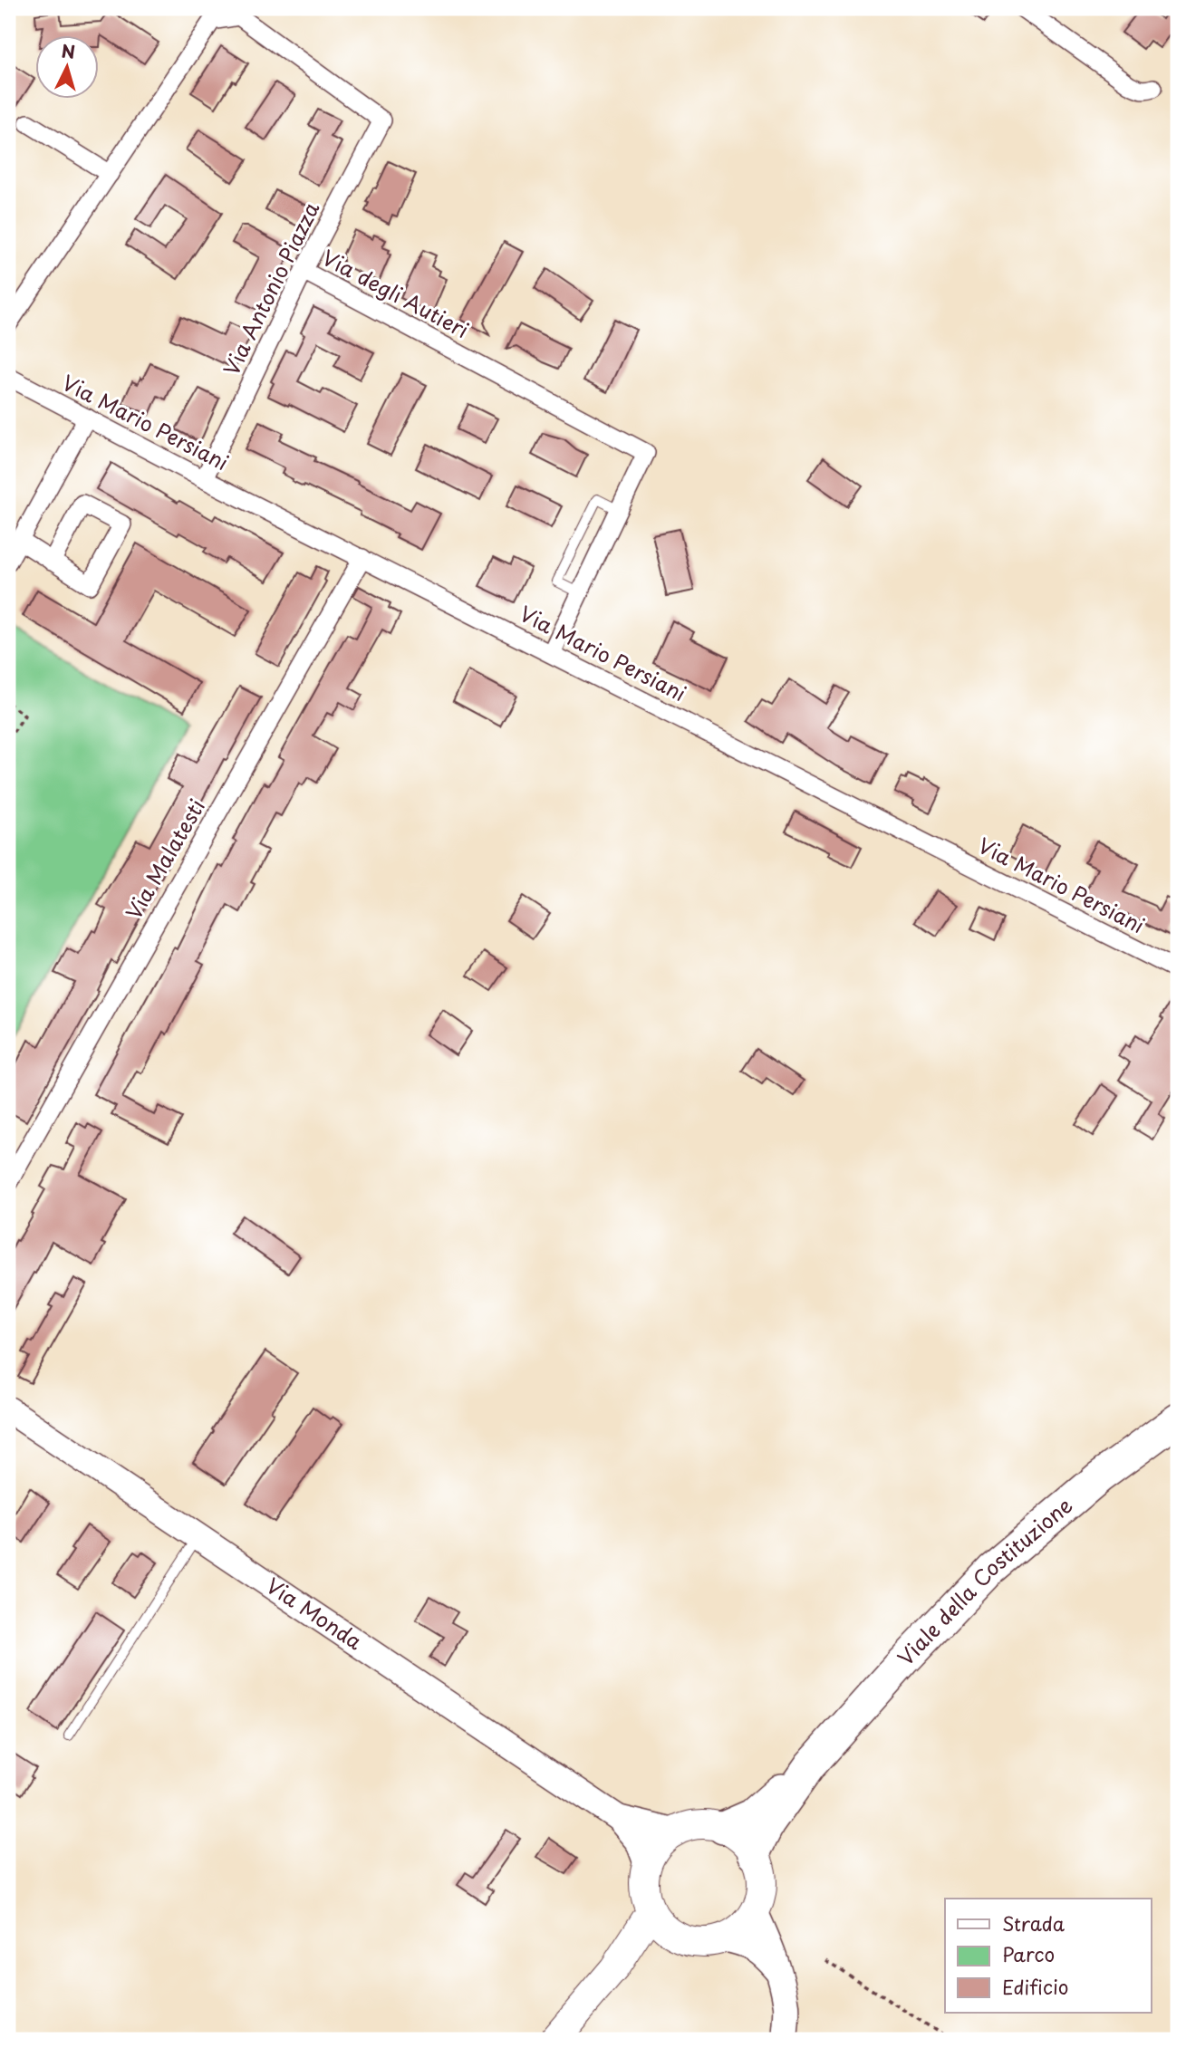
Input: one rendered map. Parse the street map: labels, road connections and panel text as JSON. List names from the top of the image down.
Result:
{
  "streets": {
    "highway": ["Viale della Costituzione"],
    "main road": ["Via Monda"],
    "street": [
      "Via Antonio Piazza",
      "Via degli Autieri",
      "Via Mario Persiani",
      "Via Malatesti"
    ]
  },
  "crossings": [
    ["Via Antonio Piazza", "Via degli Autieri"],
    ["Via Antonio Piazza", "Via Mario Persiani"],
    ["Via Mario Persiani", "Via Malatesti"],
    ["Viale della Costituzione", "Via Monda"]
  ],
  "legend": ["Strada", "Parco", "Edificio"],
  "north": "top"
}
